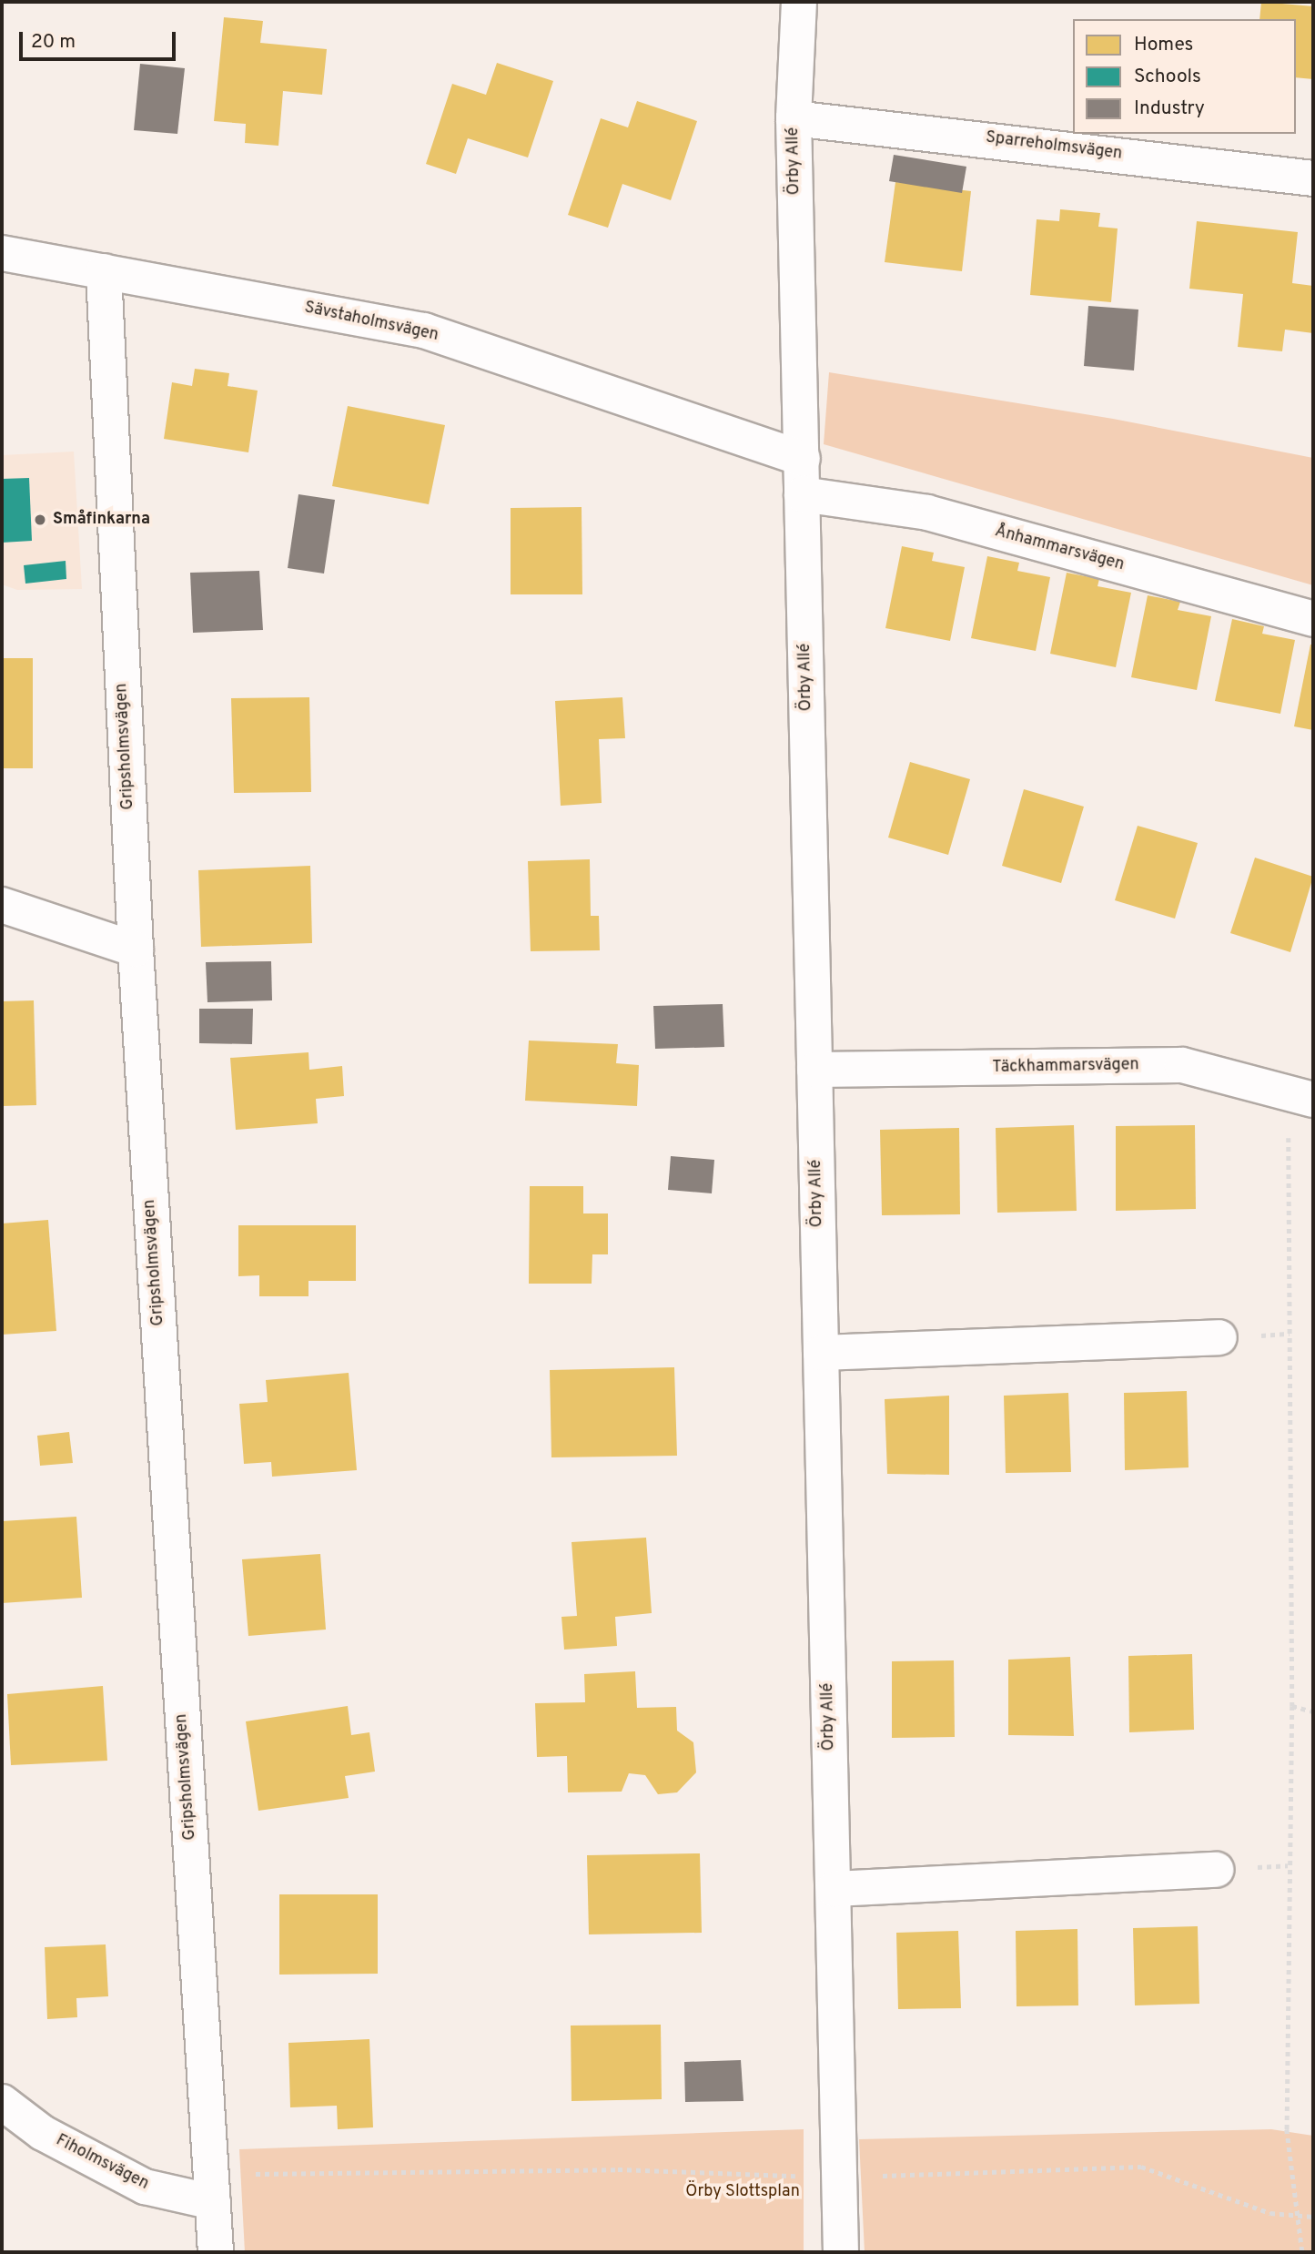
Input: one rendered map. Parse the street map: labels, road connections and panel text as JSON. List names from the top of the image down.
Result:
{
  "streets": {
    "street": [
      "Sparreholmsvägen",
      "Örby Allé",
      "Sävstaholmsvägen",
      "Ånhammarsvägen",
      "Gripsholmsvägen",
      "Täckhammarsvägen",
      "Fiholmsvägen"
    ]
  },
  "crossings": [
    ["Sparreholmsvägen", "Örby Allé"],
    ["Örby Allé", "Sävstaholmsvägen"],
    ["Örby Allé", "Ånhammarsvägen"],
    ["Örby Allé", "Täckhammarsvägen"],
    ["Sävstaholmsvägen", "Gripsholmsvägen"],
    ["Gripsholmsvägen", "Fiholmsvägen"]
  ],
  "parks": ["Örby Slottsplan"],
  "places": ["Småfinkarna"],
  "legend": ["Homes", "Schools", "Industry"],
  "scale_bar": "20 m"
}
